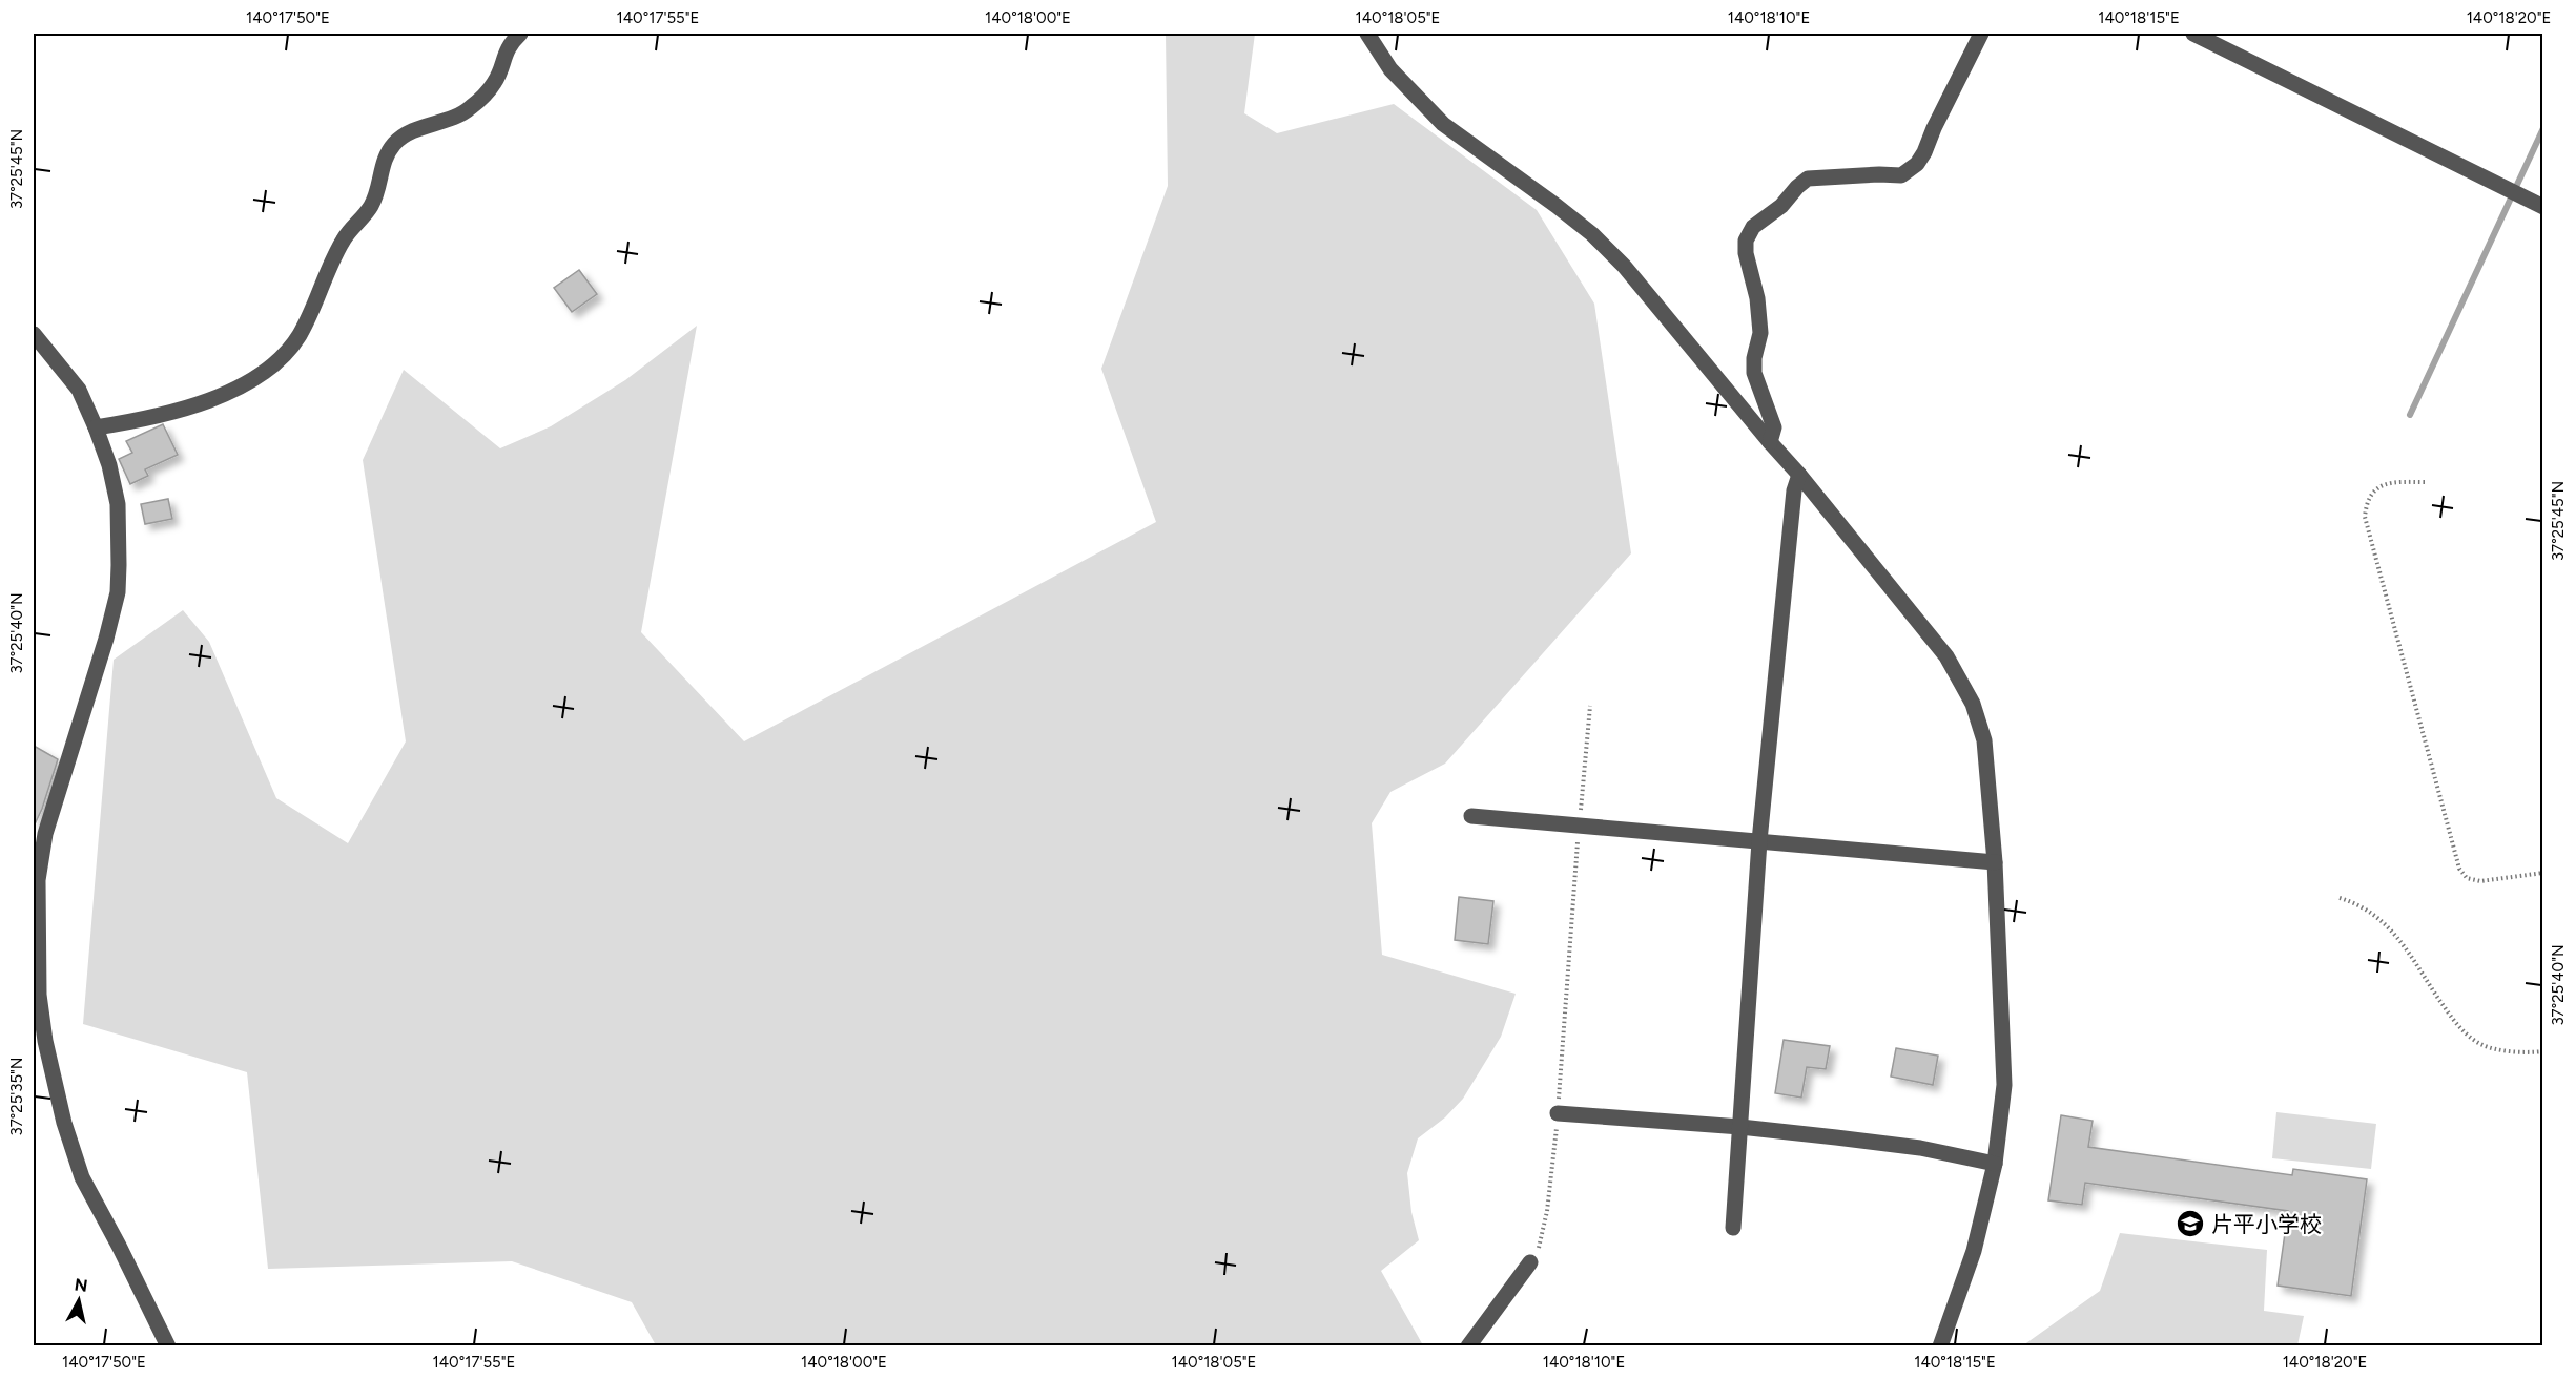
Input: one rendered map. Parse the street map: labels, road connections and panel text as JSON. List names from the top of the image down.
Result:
{
  "places": {
    "school or university": ["片平小学校"]
  },
  "north": "top",
  "coordinates": [
    "140°17'50\"E",
    "140°17'55\"E",
    "140°18'00\"E",
    "140°18'05\"E",
    "140°18'10\"E",
    "140°18'15\"E",
    "140°18'20\"E",
    "37°25'45\"N",
    "37°25'40\"N",
    "37°25'35\"N"
  ]
}
